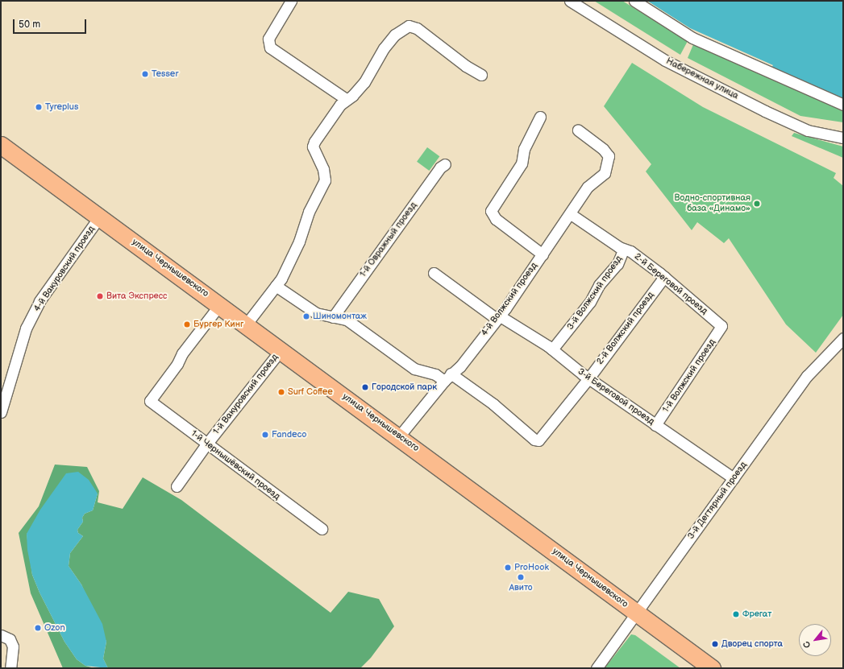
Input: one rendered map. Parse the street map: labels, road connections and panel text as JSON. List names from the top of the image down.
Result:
{
  "streets": {
    "main road": ["улица Чернышевского"],
    "street": [
      "Набережная улица",
      "1-й Овражный проезд",
      "4-й Вакуровский проезд",
      "2-й Береговой проезд",
      "3-й Волжский проезд",
      "4-й Волжский проезд",
      "2-й Волжский проезд",
      "1-й Волжский проезд",
      "1-й Вакуровский проезд",
      "3-й Береговой проезд",
      "1-й Чернышёвский проезд",
      "3-й Дегтярный проезд"
    ]
  },
  "crossings": [
    ["улица Чернышевского", "4-й Вакуровский проезд"],
    ["улица Чернышевского", "4-й Волжский проезд"],
    ["улица Чернышевского", "1-й Вакуровский проезд"],
    ["улица Чернышевского", "1-й Чернышёвский проезд"],
    ["улица Чернышевского", "3-й Дегтярный проезд"],
    ["2-й Береговой проезд", "3-й Волжский проезд"],
    ["2-й Береговой проезд", "4-й Волжский проезд"],
    ["2-й Береговой проезд", "2-й Волжский проезд"],
    ["2-й Береговой проезд", "1-й Волжский проезд"],
    ["3-й Волжский проезд", "3-й Береговой проезд"],
    ["4-й Волжский проезд", "2-й Волжский проезд"],
    ["4-й Волжский проезд", "3-й Береговой проезд"],
    ["2-й Волжский проезд", "3-й Береговой проезд"],
    ["1-й Волжский проезд", "3-й Береговой проезд"],
    ["1-й Вакуровский проезд", "1-й Чернышёвский проезд"],
    ["3-й Береговой проезд", "3-й Дегтярный проезд"]
  ],
  "places": [
    "Tesser",
    "Tyreplus",
    "Водно-спортивная база «Динамо»",
    "Вита Экспресс",
    "Шиномонтаж",
    "Бургер Кинг",
    "Городской парк",
    "Surf Coffee",
    "Fandeco",
    "ProHook",
    "Авито",
    "Фрегат",
    "Ozon",
    "Дворец спорта"
  ],
  "scale_bar": "50 m",
  "north": "bottom left"
}
